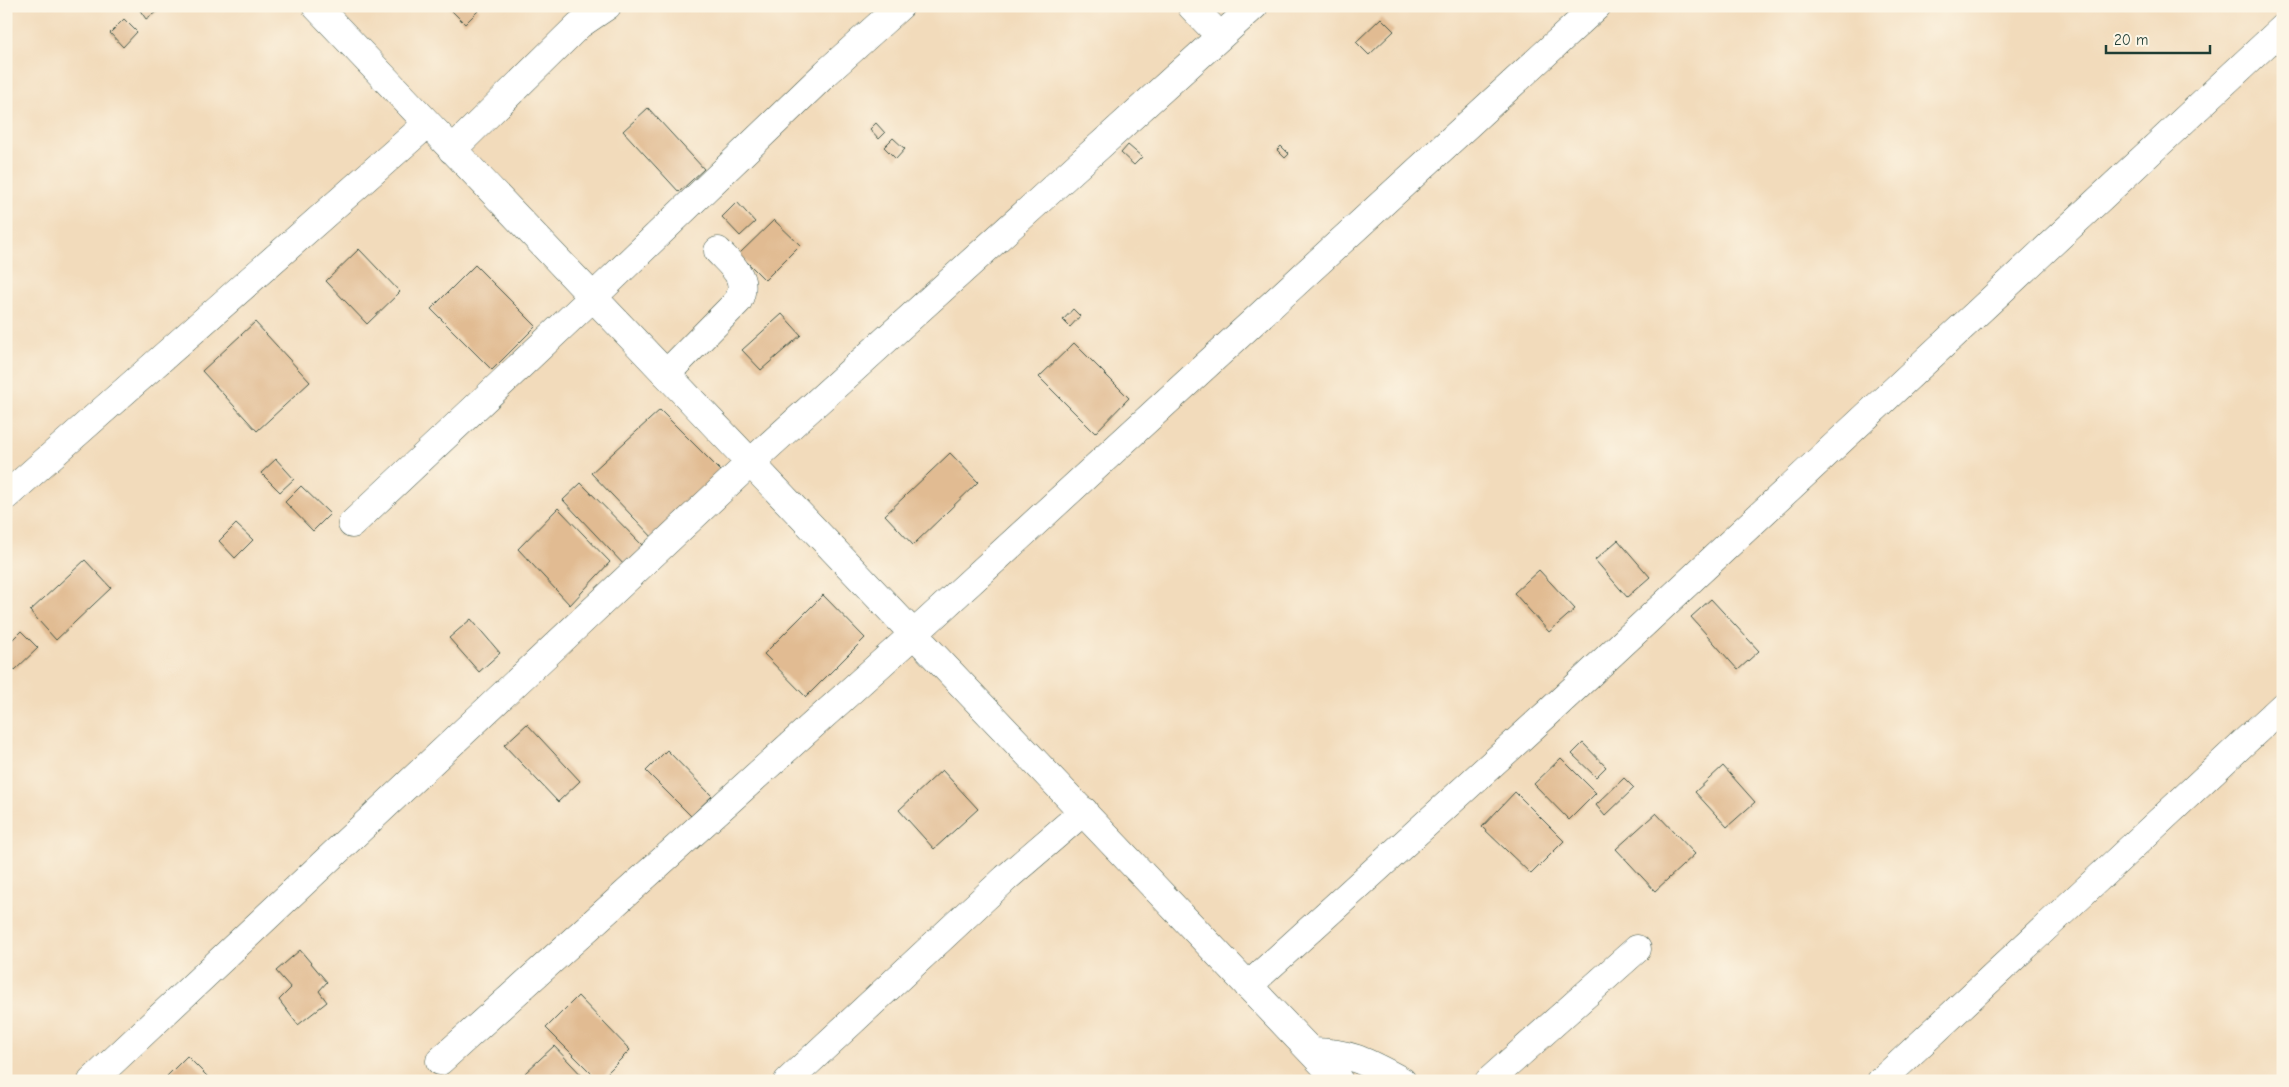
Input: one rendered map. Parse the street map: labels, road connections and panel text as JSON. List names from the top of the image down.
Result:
{
  "scale_bar": "20 m"
}
